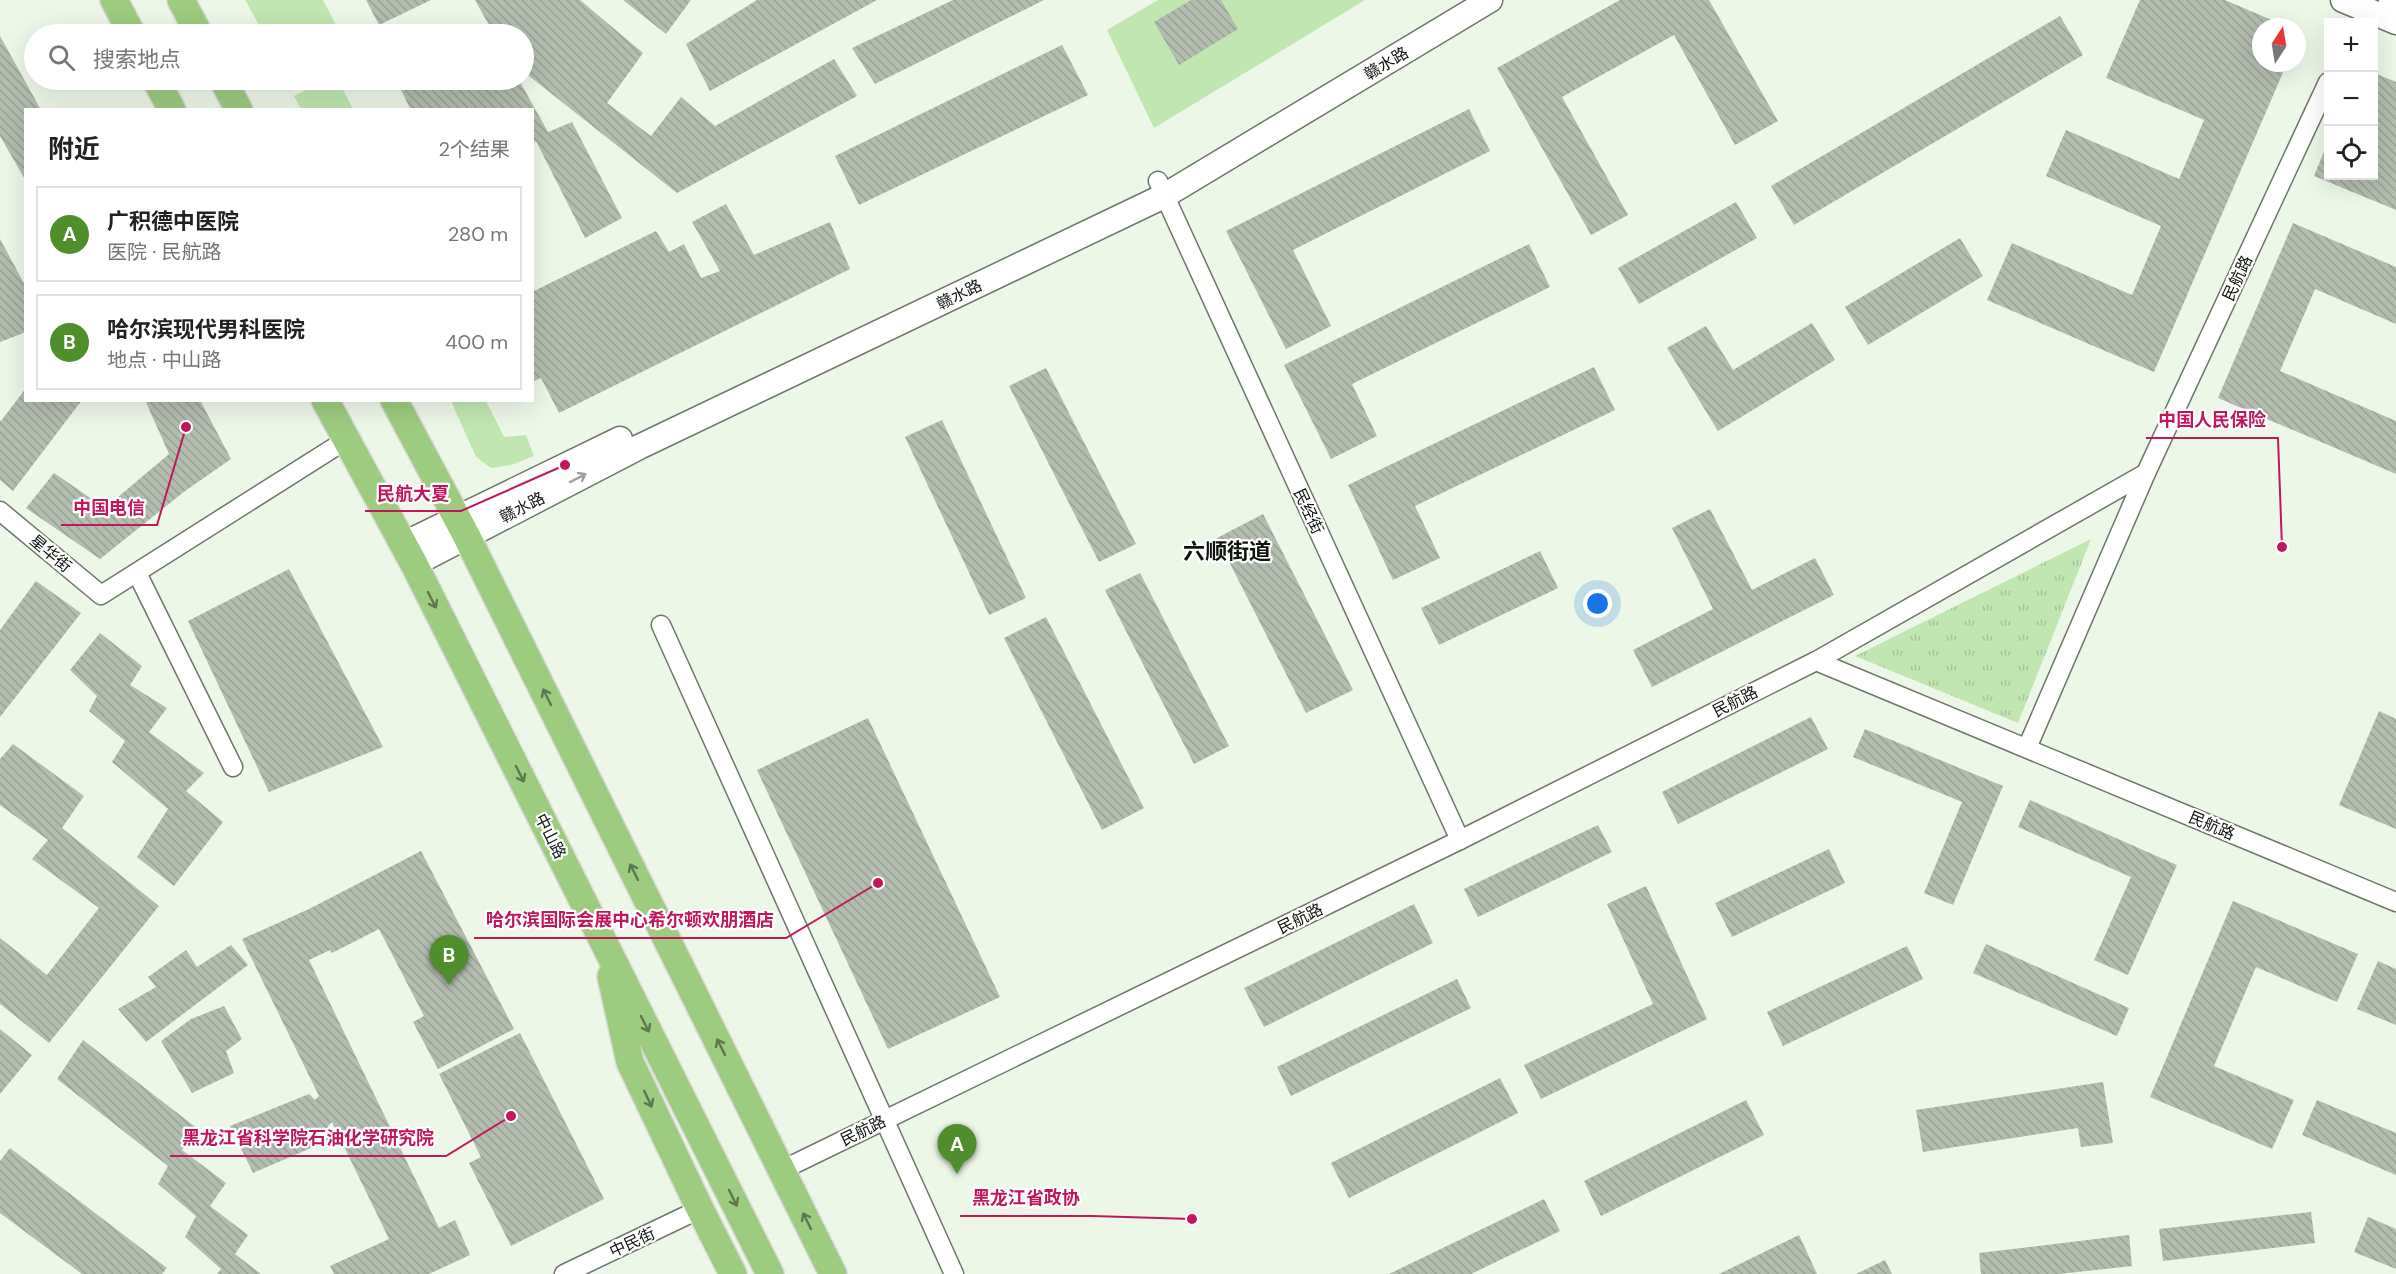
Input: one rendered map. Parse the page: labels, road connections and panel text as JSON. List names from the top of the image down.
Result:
{
  "streets": {
    "main road": ["赣水路", "中山路"],
    "street": [
      "民航路",
      "民经街",
      "星华街",
      "中民街"
    ]
  },
  "crossings": [
    ["赣水路", "民经街"],
    ["赣水路", "中山路"],
    ["民航路", "民经街"]
  ],
  "districts": ["六顺街道"],
  "places": [
    "中国电信",
    "民航大夏",
    "中国人民保险",
    "哈尔滨国际会展中心希尔顿欢朋酒店",
    "黑龙江省科学院石油化学研究院",
    "黑龙江省政协"
  ],
  "north": "top",
  "page": {
    "map_buttons": ["+", "−"],
    "search": "搜索地点",
    "heading": ["附近", "2个结果"],
    "list": [
      {
        "mark": "A",
        "name": "广积德中医院",
        "note": "医院 · 民航路",
        "value": "280 m"
      },
      {
        "mark": "B",
        "name": "哈尔滨现代男科医院",
        "note": "地点 · 中山路",
        "value": "400 m"
      }
    ],
    "pins": ["B", "A"]
  }
}
